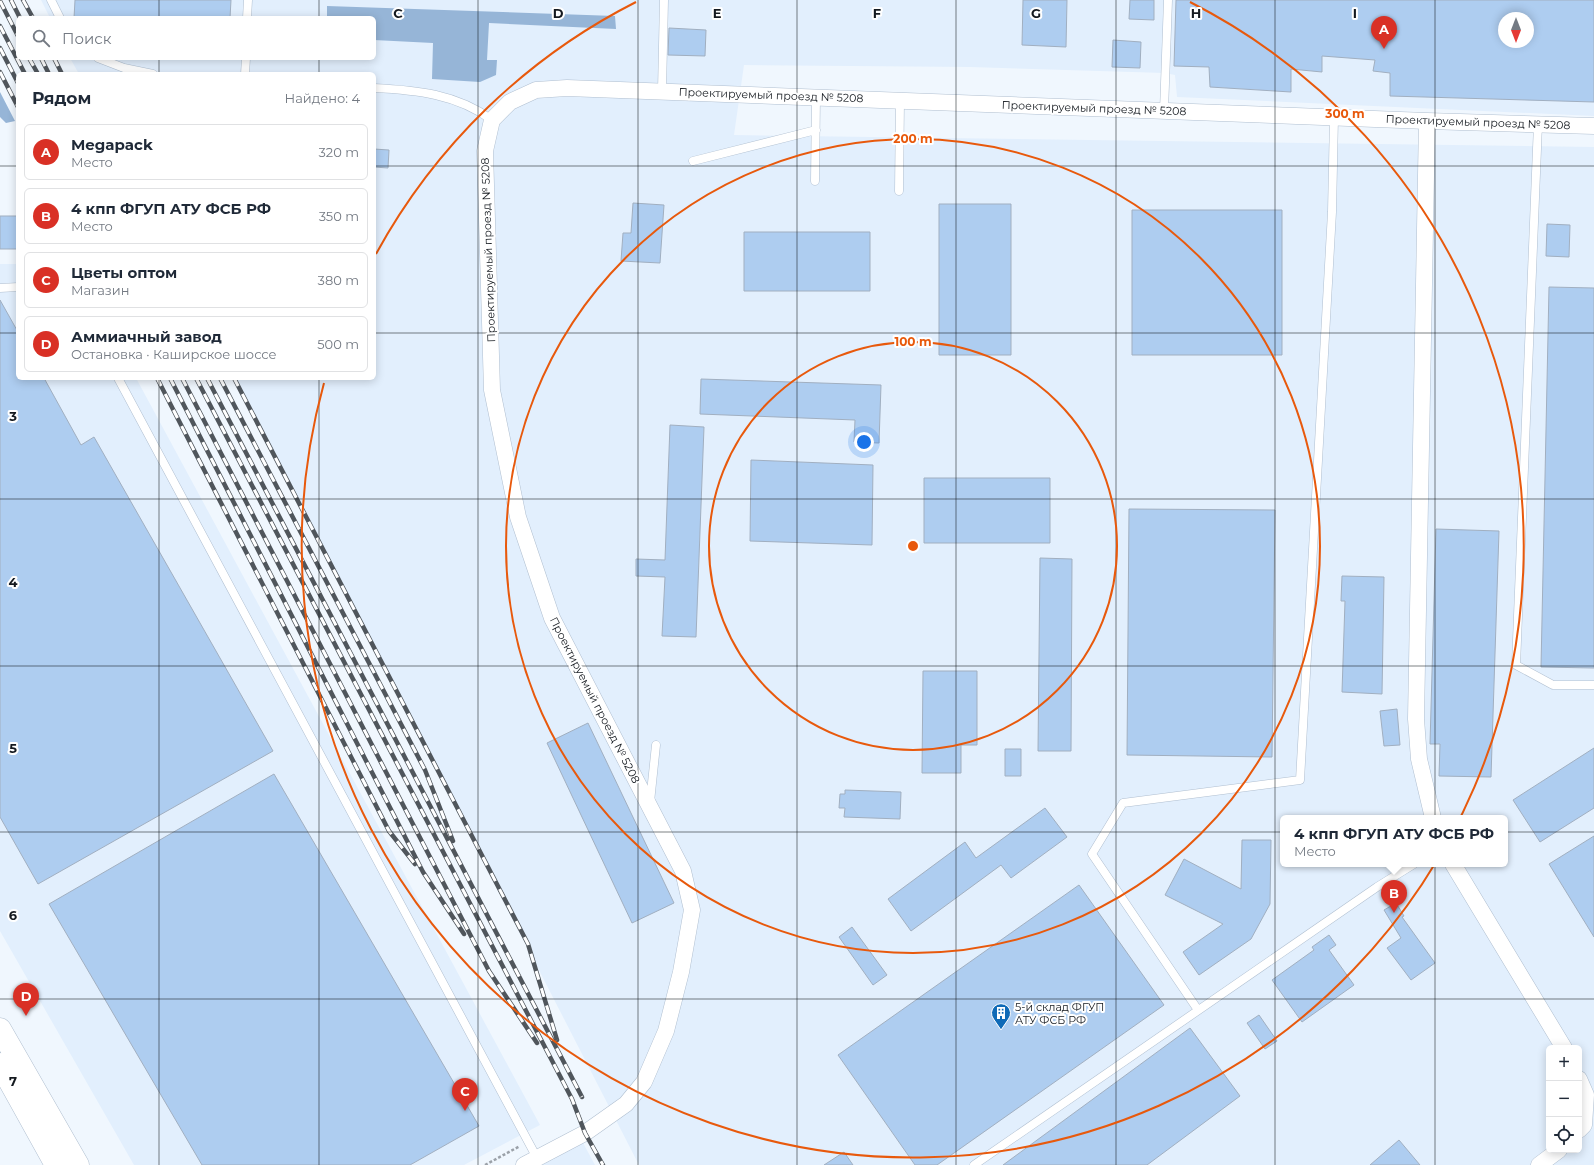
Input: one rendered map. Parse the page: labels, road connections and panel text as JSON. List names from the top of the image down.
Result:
{
  "streets": {
    "street": ["Проектируемый проезд № 5208"]
  },
  "places": {
    "building": ["5-й склад ФГУП АТУ ФСБ РФ"]
  },
  "north": "bottom",
  "page": {
    "pins": [
      "A",
      "B",
      "D",
      "C"
    ],
    "search": "Поиск",
    "heading": ["Рядом", "Найдено: 4"],
    "list": [
      {
        "mark": "A",
        "name": "Megapack",
        "note": "Место",
        "value": "320 m"
      },
      {
        "mark": "B",
        "name": "4 кпп ФГУП АТУ ФСБ РФ",
        "note": "Место",
        "value": "350 m"
      },
      {
        "mark": "C",
        "name": "Цветы оптом",
        "note": "Магазин",
        "value": "380 m"
      },
      {
        "mark": "D",
        "name": "Аммиачный завод",
        "note": "Остановка · Каширское шоссе",
        "value": "500 m"
      }
    ],
    "popup": ["4 кпп ФГУП АТУ ФСБ РФ", "Место"],
    "map_buttons": ["+", "−"]
  },
  "grid": {
    "columns": [
      "C",
      "D",
      "E",
      "F",
      "G",
      "H",
      "I"
    ],
    "rows": [
      "3",
      "4",
      "5",
      "6",
      "7"
    ]
  },
  "rings": ["300 m", "200 m", "100 m"]
}
